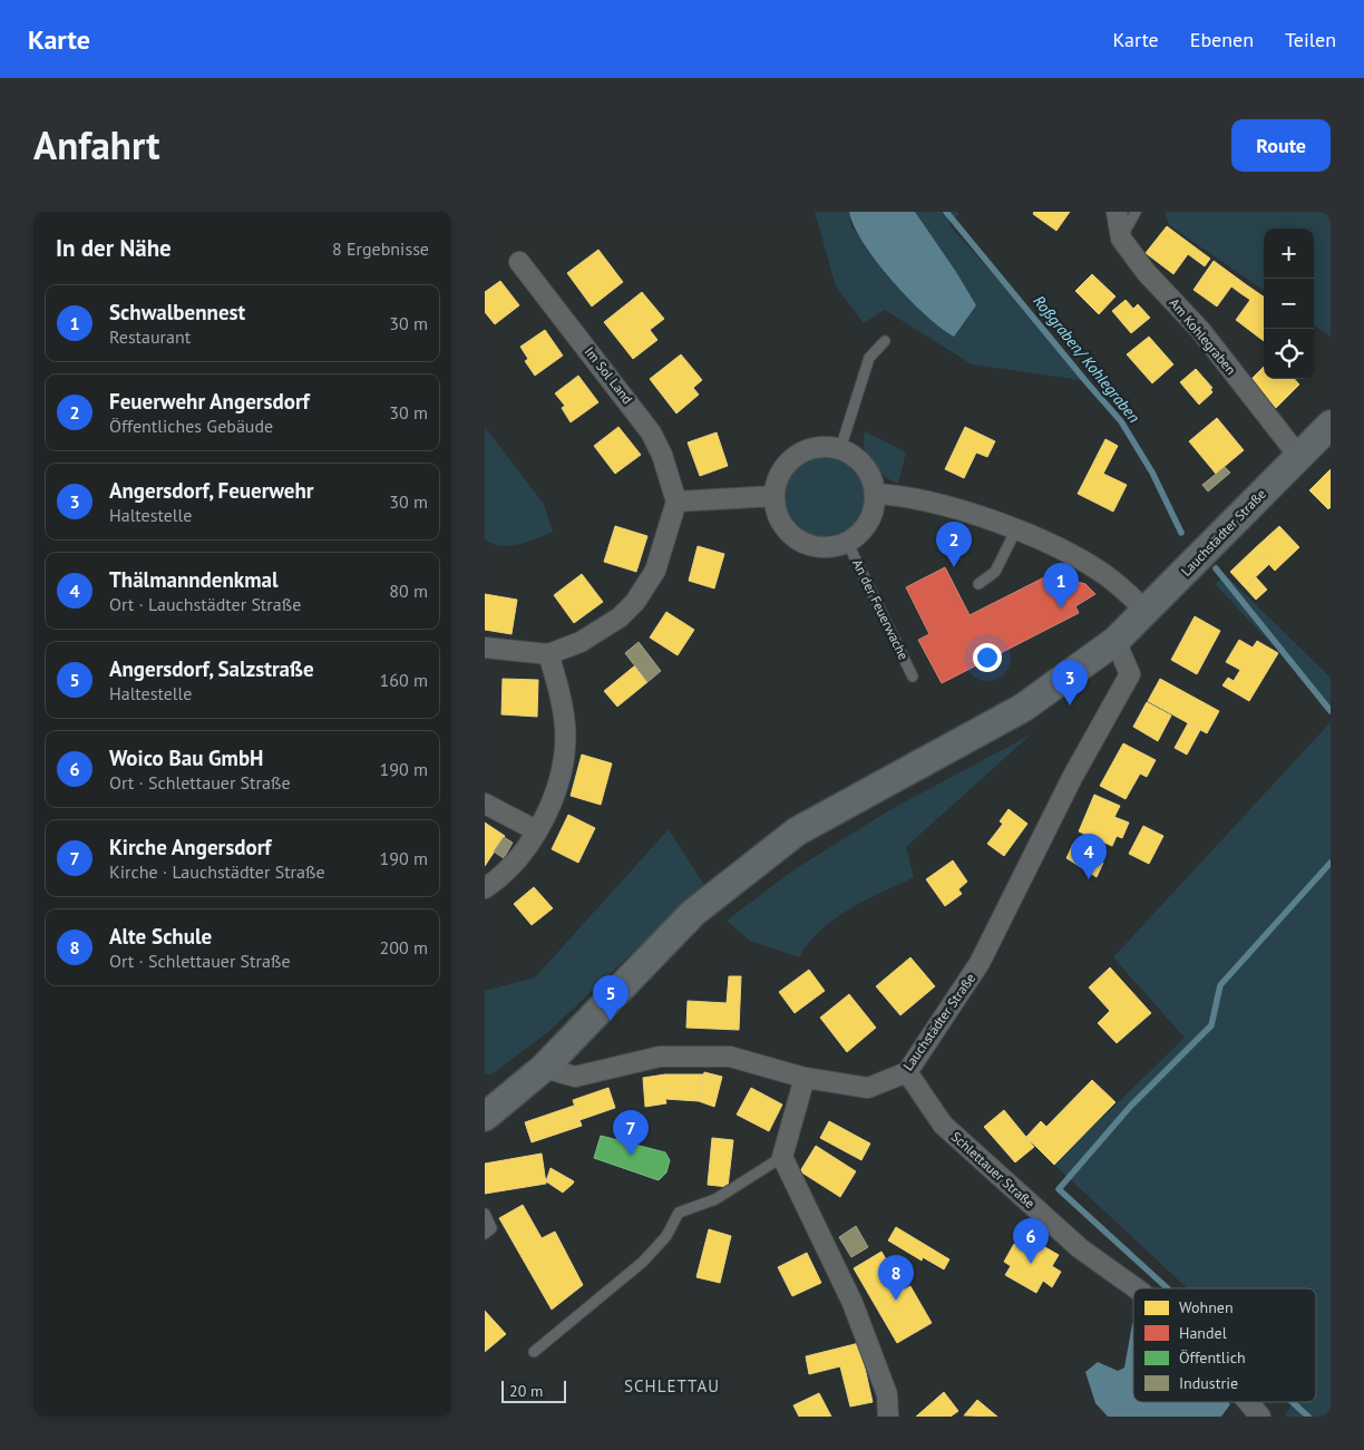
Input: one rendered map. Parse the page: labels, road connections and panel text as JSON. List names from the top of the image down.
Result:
{
  "streets": {
    "main road": ["Lauchstädter Straße"],
    "street": [
      "Am Kohlegraben",
      "Im Sol Land",
      "An der Feuerwache",
      "Schlettauer Straße"
    ]
  },
  "crossings": [
    ["Am Kohlegraben", "Lauchstädter Straße"],
    ["Lauchstädter Straße", "Schlettauer Straße"]
  ],
  "districts": ["SCHLETTAU"],
  "water": ["Roßgraben/ Kohlegraben"],
  "legend": [
    "Wohnen",
    "Handel",
    "Öffentlich",
    "Industrie"
  ],
  "scale_bar": "20 m",
  "page": {
    "header": "Karte",
    "nav": ["Karte", "Ebenen", "Teilen"],
    "title": "Anfahrt",
    "buttons": "Route",
    "heading": ["In der Nähe", "8 Ergebnisse"],
    "map_buttons": ["+", "−"],
    "list": [
      {
        "mark": "1",
        "name": "Schwalbennest",
        "note": "Restaurant",
        "value": "30 m"
      },
      {
        "mark": "2",
        "name": "Feuerwehr Angersdorf",
        "note": "Öffentliches Gebäude",
        "value": "30 m"
      },
      {
        "mark": "3",
        "name": "Angersdorf, Feuerwehr",
        "note": "Haltestelle",
        "value": "30 m"
      },
      {
        "mark": "4",
        "name": "Thälmanndenkmal",
        "note": "Ort · Lauchstädter Straße",
        "value": "80 m"
      },
      {
        "mark": "5",
        "name": "Angersdorf, Salzstraße",
        "note": "Haltestelle",
        "value": "160 m"
      },
      {
        "mark": "6",
        "name": "Woico Bau GmbH",
        "note": "Ort · Schlettauer Straße",
        "value": "190 m"
      },
      {
        "mark": "7",
        "name": "Kirche Angersdorf",
        "note": "Kirche · Lauchstädter Straße",
        "value": "190 m"
      },
      {
        "mark": "8",
        "name": "Alte Schule",
        "note": "Ort · Schlettauer Straße",
        "value": "200 m"
      }
    ],
    "pins": [
      "2",
      "1",
      "3",
      "4",
      "5",
      "7",
      "6",
      "8"
    ],
    "scale": "20 m"
  }
}
